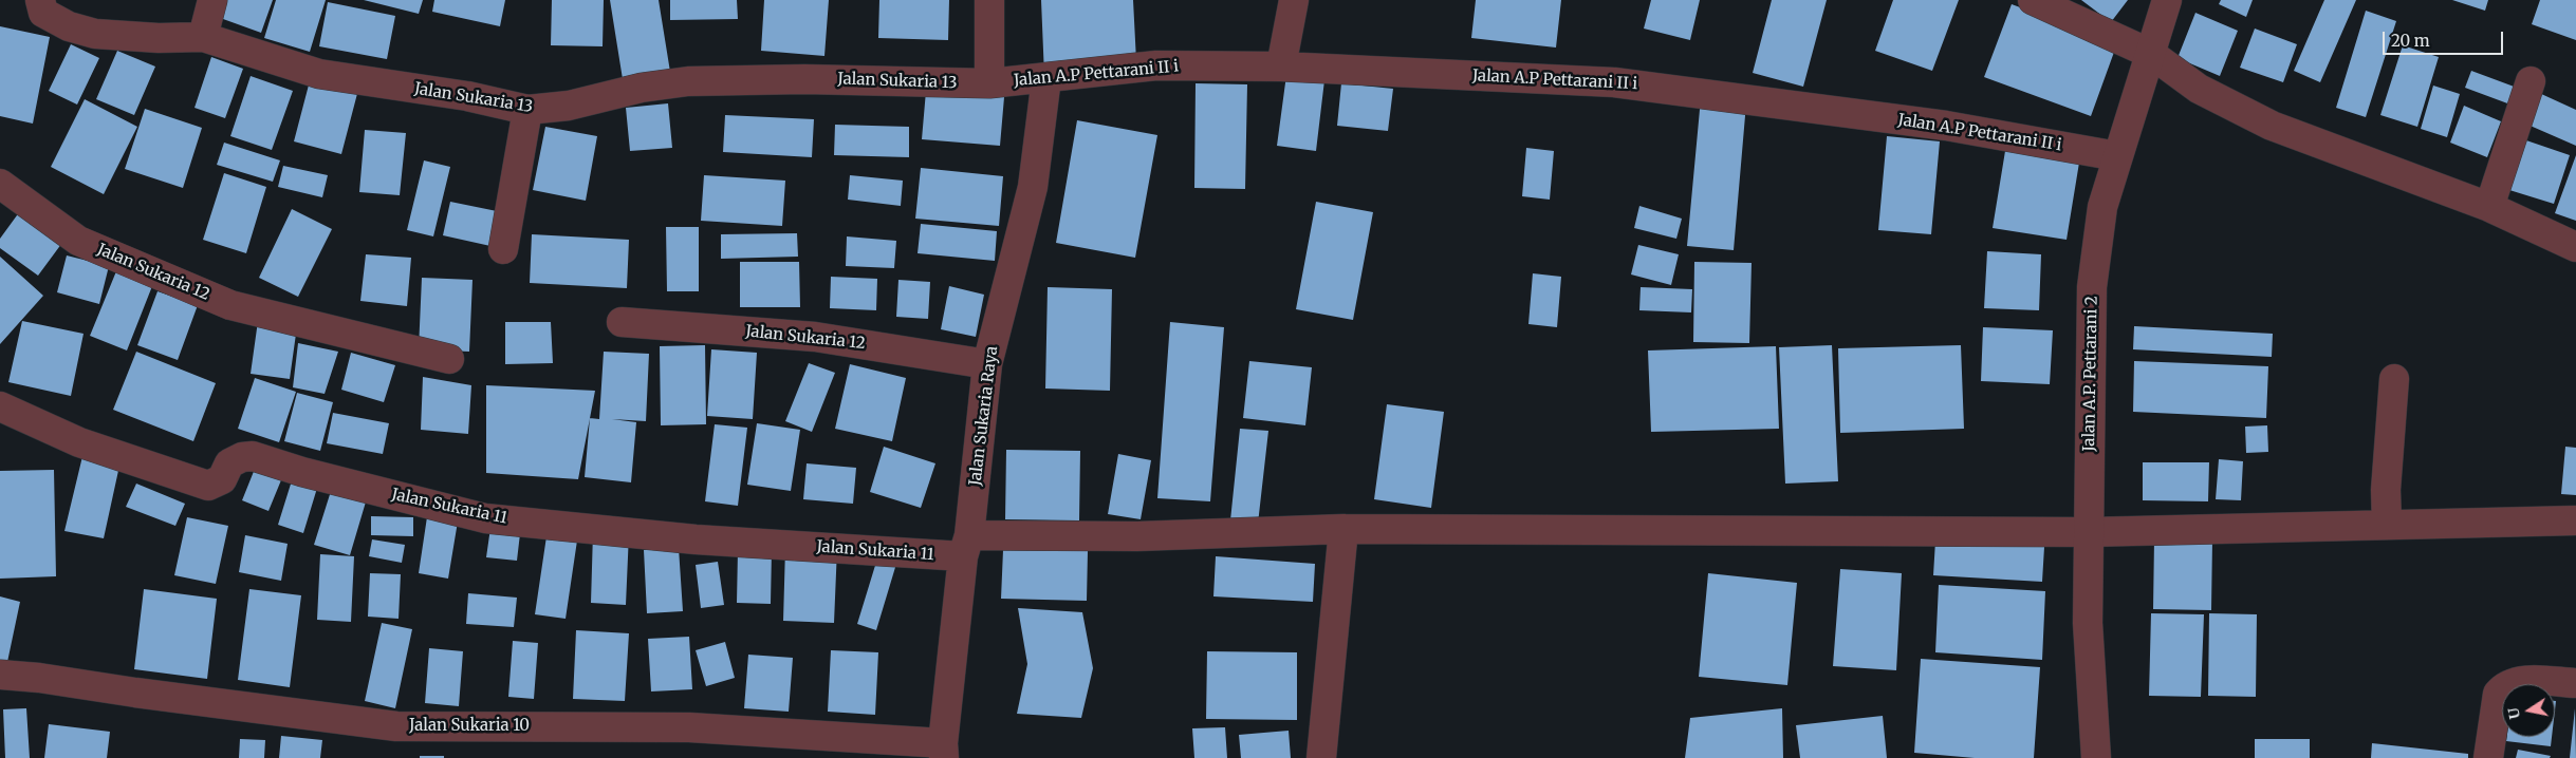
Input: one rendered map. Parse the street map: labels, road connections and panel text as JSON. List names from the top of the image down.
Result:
{
  "streets": {
    "street": [
      "Jalan A.P Pettarani II i",
      "Jalan Sukaria 13",
      "Jalan Sukaria 12",
      "Jalan A.P. Pettarani 2",
      "Jalan Sukaria Raya",
      "Jalan Sukaria 11",
      "Jalan Sukaria 10"
    ]
  },
  "crossings": [
    ["Jalan A.P Pettarani II i", "Jalan Sukaria 13"],
    ["Jalan A.P Pettarani II i", "Jalan A.P. Pettarani 2"],
    ["Jalan A.P Pettarani II i", "Jalan Sukaria Raya"],
    ["Jalan Sukaria 12", "Jalan Sukaria Raya"],
    ["Jalan A.P. Pettarani 2", "Jalan Sukaria 11"],
    ["Jalan Sukaria Raya", "Jalan Sukaria 11"],
    ["Jalan Sukaria Raya", "Jalan Sukaria 10"]
  ],
  "scale_bar": "20 m",
  "north": "left"
}
